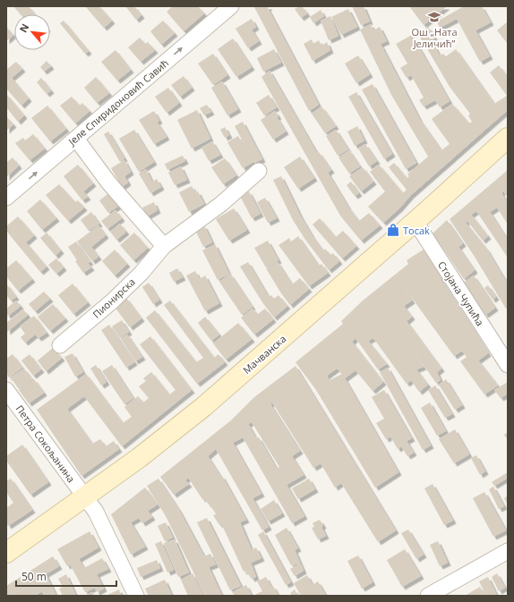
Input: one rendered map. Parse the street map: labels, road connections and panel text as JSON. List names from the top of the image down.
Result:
{
  "streets": {
    "main road": ["Мачванска"],
    "street": [
      "Јеле Спиридоновић Савић",
      "Стојана Чупића",
      "Пионирска",
      "Петра Сокољанина"
    ]
  },
  "crossings": [
    ["Стојана Чупића", "Мачванска"],
    ["Мачванска", "Петра Сокољанина"]
  ],
  "one_way": ["Јеле Спиридоновић Савић"],
  "places": {
    "school or university": ["Ош „Ната Јеличић”"],
    "shop": ["Tocak"]
  },
  "scale_bar": "50 m",
  "north": "top left"
}
